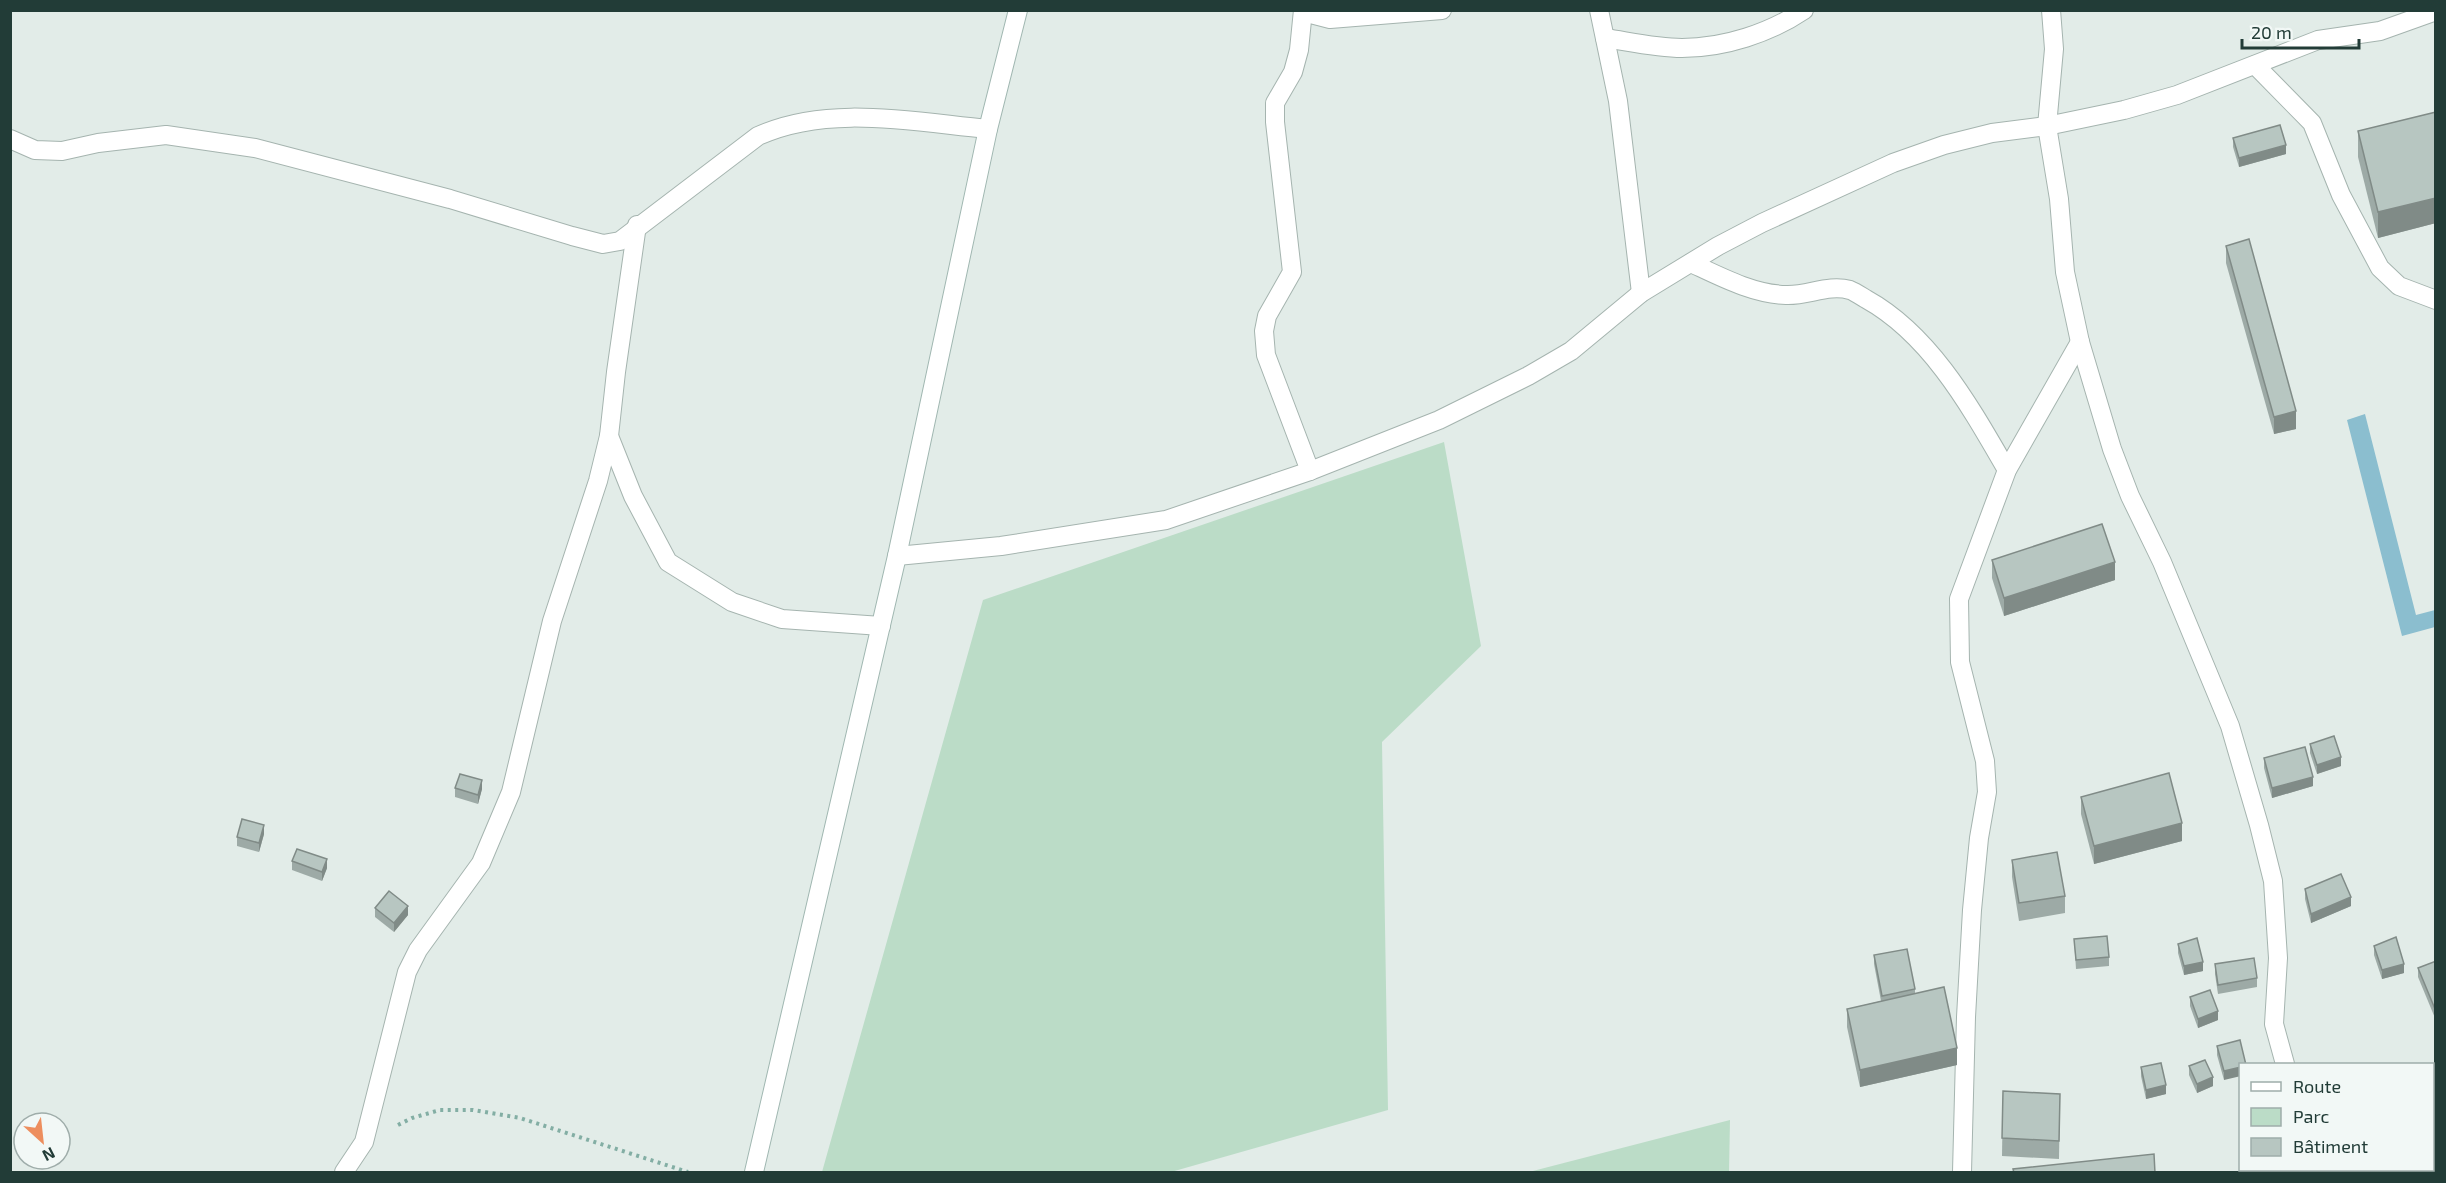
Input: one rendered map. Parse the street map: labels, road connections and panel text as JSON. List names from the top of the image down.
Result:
{
  "legend": ["Route", "Parc", "Bâtiment"],
  "scale_bar": "20 m",
  "north": "bottom right"
}
